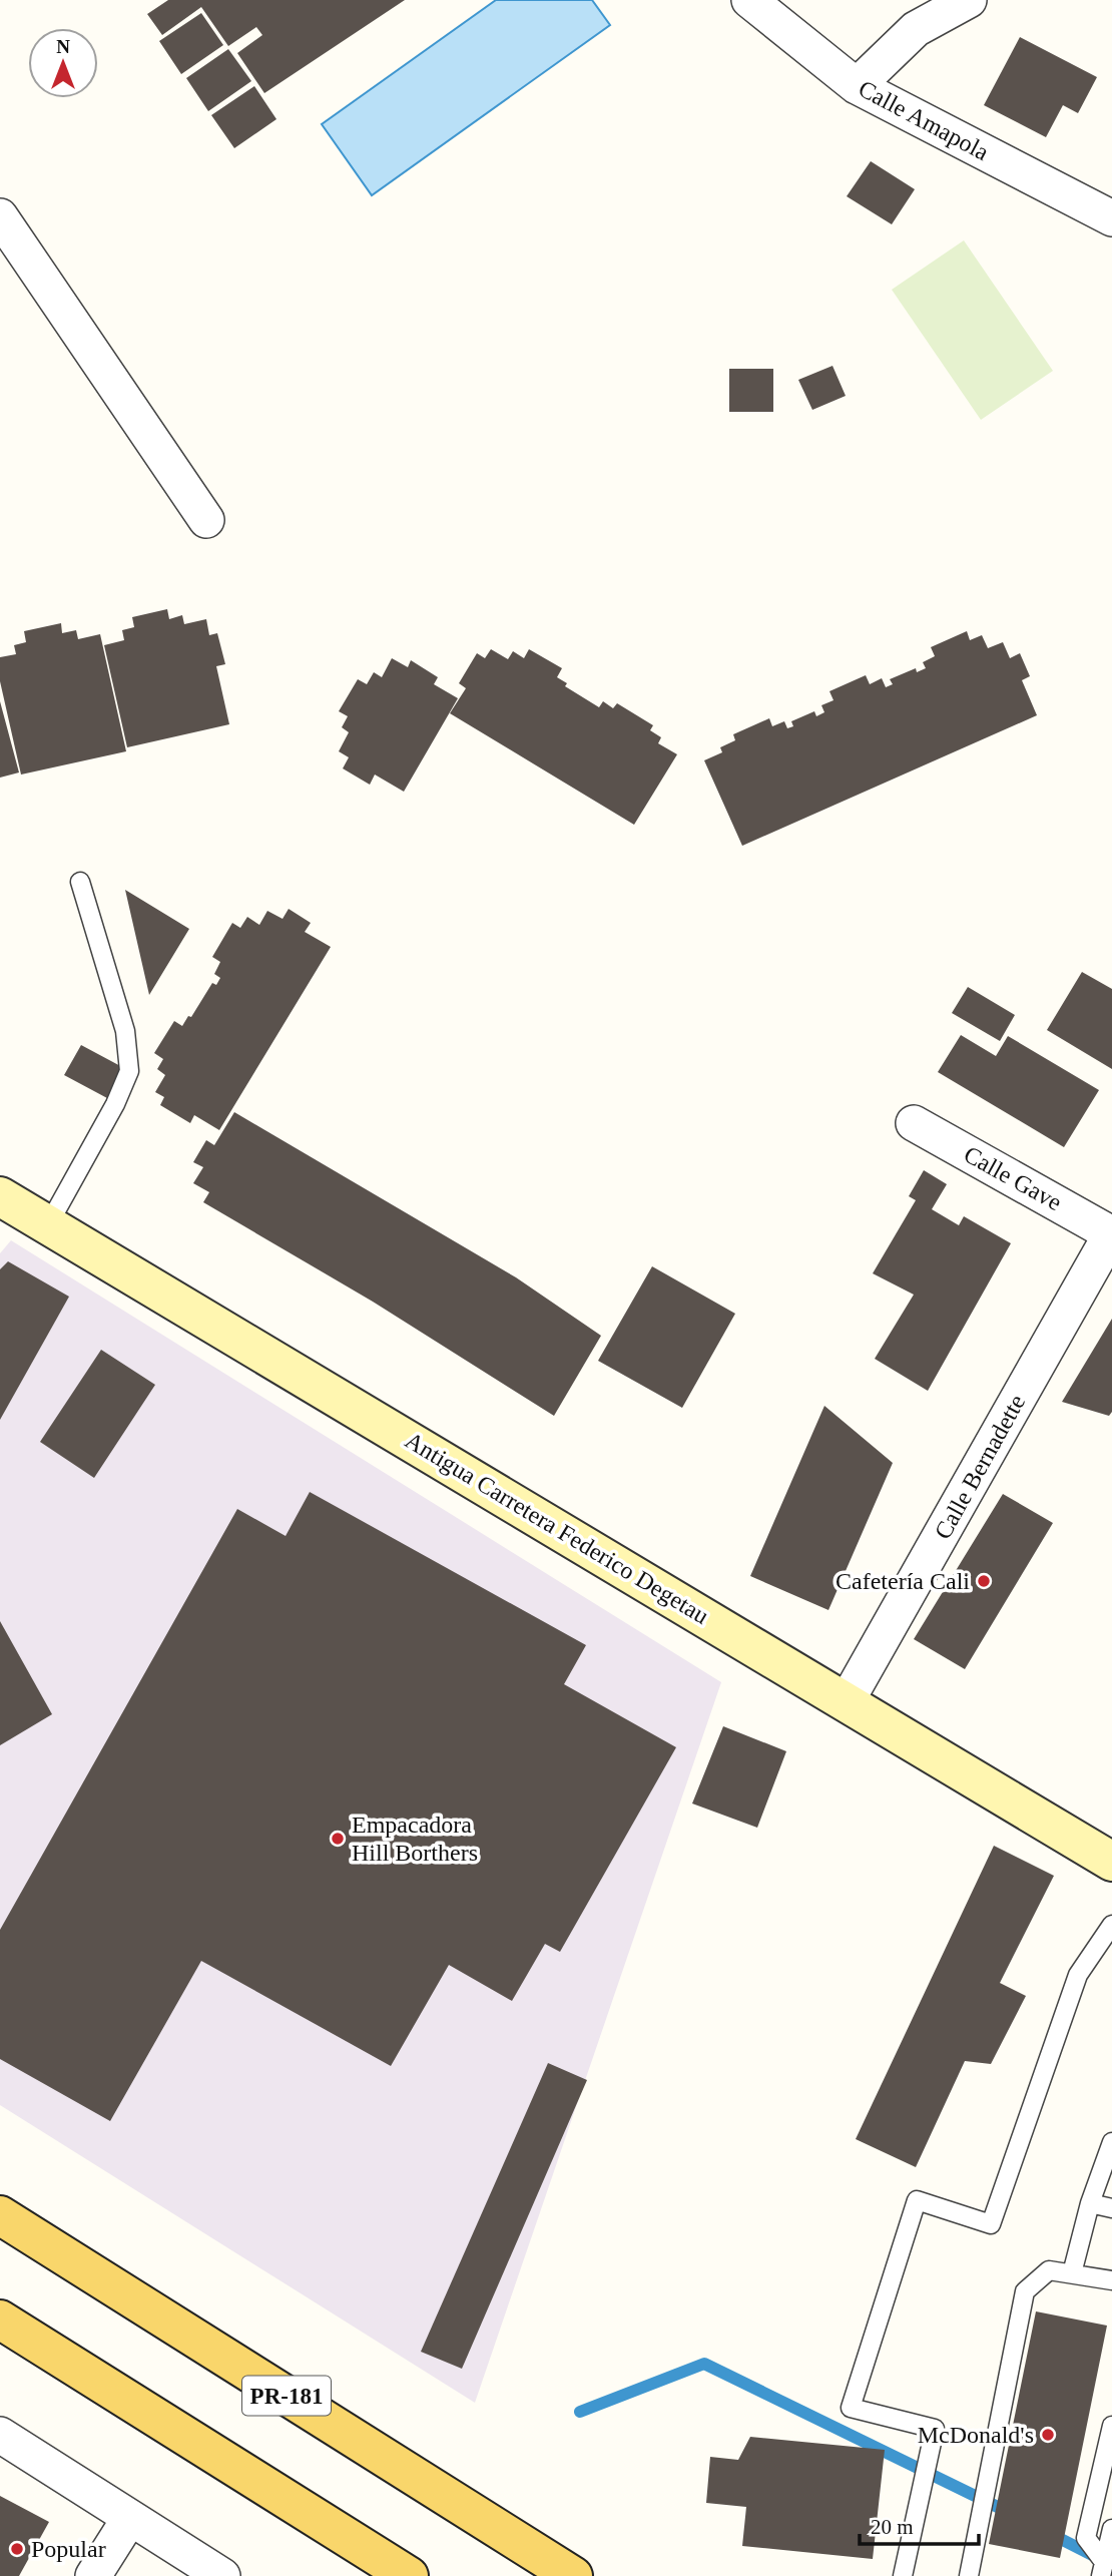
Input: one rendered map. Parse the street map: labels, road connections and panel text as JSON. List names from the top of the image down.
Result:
{
  "streets": {
    "main road": ["PR-181"],
    "street": [
      "Calle Amapola",
      "Calle Gave",
      "Calle Bernadette",
      "Antigua Carretera Federico Degetau"
    ]
  },
  "crossings": [
    ["Calle Gave", "Calle Bernadette"],
    ["Calle Bernadette", "Antigua Carretera Federico Degetau"]
  ],
  "places": [
    "Cafetería Cali",
    "Empacadora Hill Borthers",
    "McDonald's",
    "Popular"
  ],
  "scale_bar": "20 m",
  "north": "top"
}
